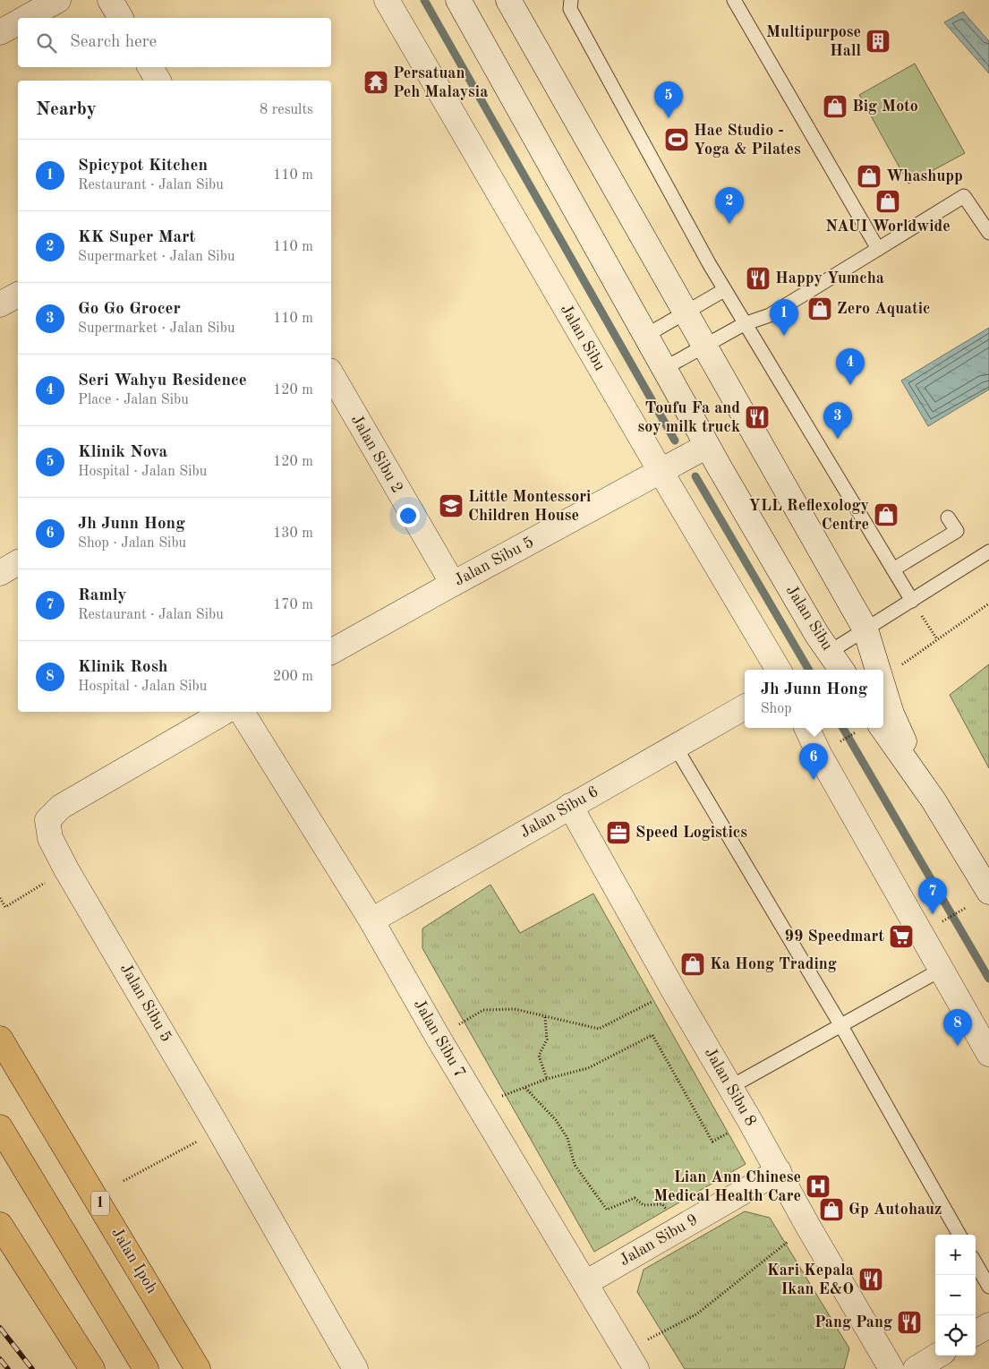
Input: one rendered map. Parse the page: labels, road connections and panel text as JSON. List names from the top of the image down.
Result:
{
  "streets": {
    "highway": ["1", "Jalan Ipoh"],
    "street": [
      "Jalan Sibu",
      "Jalan Sibu 2",
      "Jalan Sibu 5",
      "Jalan Sibu 6",
      "Jalan Sibu 7",
      "Jalan Sibu 8",
      "Jalan Sibu 9"
    ]
  },
  "crossings": [
    ["Jalan Sibu", "Jalan Sibu 5"],
    ["Jalan Sibu 2", "Jalan Sibu 5"],
    ["Jalan Sibu 6", "Jalan Sibu 7"],
    ["Jalan Sibu 6", "Jalan Sibu 8"],
    ["Jalan Sibu 7", "Jalan Sibu 9"],
    ["Jalan Sibu 8", "Jalan Sibu 9"]
  ],
  "places": {
    "building": ["Multipurpose Hall"],
    "temple": ["Persatuan Peh Malaysia"],
    "shop": [
      "Big Moto",
      "Whashupp",
      "NAUI Worldwide",
      "Zero Aquatic",
      "YLL Reflexology Centre",
      "Ka Hong Trading",
      "Gp Autohauz"
    ],
    "sports": ["Hae Studio - Yoga & Pilates"],
    "restaurant": [
      "Happy Yumcha",
      "Toufu Fa and soy milk truck",
      "Kari Kepala Ikan E&O",
      "Pang Pang"
    ],
    "school or university": ["Little Montessori Children House"],
    "office": ["Speed Logistics"],
    "supermarket": ["99 Speedmart"],
    "hospital": ["Lian Ann Chinese Medical Health Care"]
  },
  "page": {
    "search": "Search here",
    "heading": ["Nearby", "8 results"],
    "pins": [
      "5",
      "2",
      "1",
      "4",
      "3",
      "6",
      "7",
      "8"
    ],
    "list": [
      {
        "mark": "1",
        "name": "Spicypot Kitchen",
        "note": "Restaurant · Jalan Sibu",
        "value": "110 m"
      },
      {
        "mark": "2",
        "name": "KK Super Mart",
        "note": "Supermarket · Jalan Sibu",
        "value": "110 m"
      },
      {
        "mark": "3",
        "name": "Go Go Grocer",
        "note": "Supermarket · Jalan Sibu",
        "value": "110 m"
      },
      {
        "mark": "4",
        "name": "Seri Wahyu Residence",
        "note": "Place · Jalan Sibu",
        "value": "120 m"
      },
      {
        "mark": "5",
        "name": "Klinik Nova",
        "note": "Hospital · Jalan Sibu",
        "value": "120 m"
      },
      {
        "mark": "6",
        "name": "Jh Junn Hong",
        "note": "Shop · Jalan Sibu",
        "value": "130 m"
      },
      {
        "mark": "7",
        "name": "Ramly",
        "note": "Restaurant · Jalan Sibu",
        "value": "170 m"
      },
      {
        "mark": "8",
        "name": "Klinik Rosh",
        "note": "Hospital · Jalan Sibu",
        "value": "200 m"
      }
    ],
    "popup": ["Jh Junn Hong", "Shop"],
    "map_buttons": ["+", "−"]
  }
}
